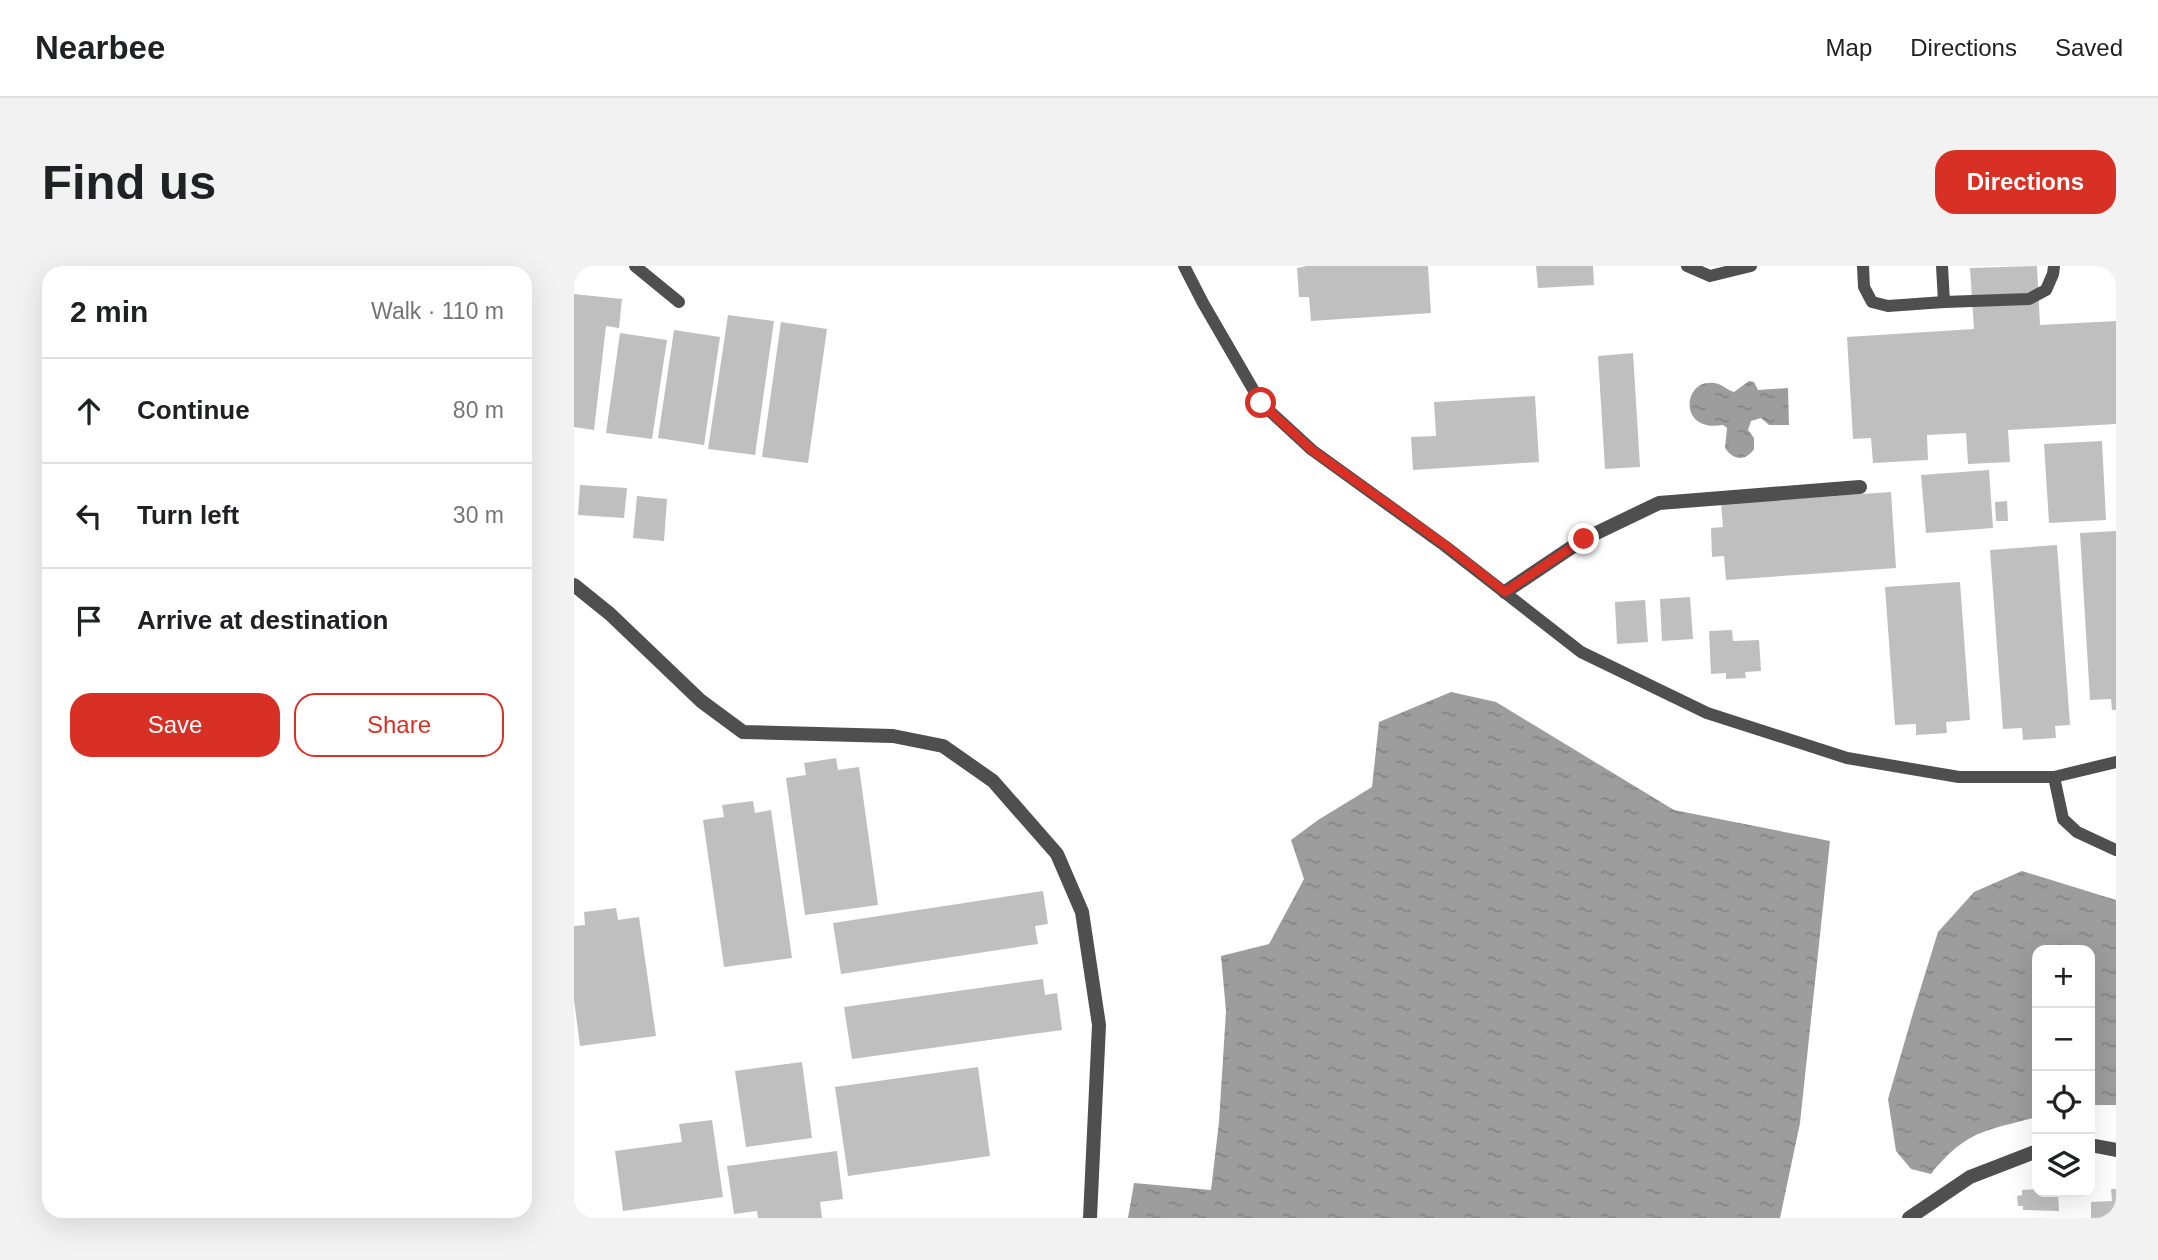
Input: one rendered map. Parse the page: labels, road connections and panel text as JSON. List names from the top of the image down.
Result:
{
  "page": {
    "header": "Nearbee",
    "nav": ["Map", "Directions", "Saved"],
    "buttons": [
      "Directions",
      ["Save", "Share"]
    ],
    "title": "Find us",
    "heading": ["2 min", "Walk · 110 m"],
    "list": [
      ["Continue", "80 m"],
      ["Turn left", "30 m"],
      "Arrive at destination"
    ],
    "map_buttons": ["+", "−"]
  }
}
